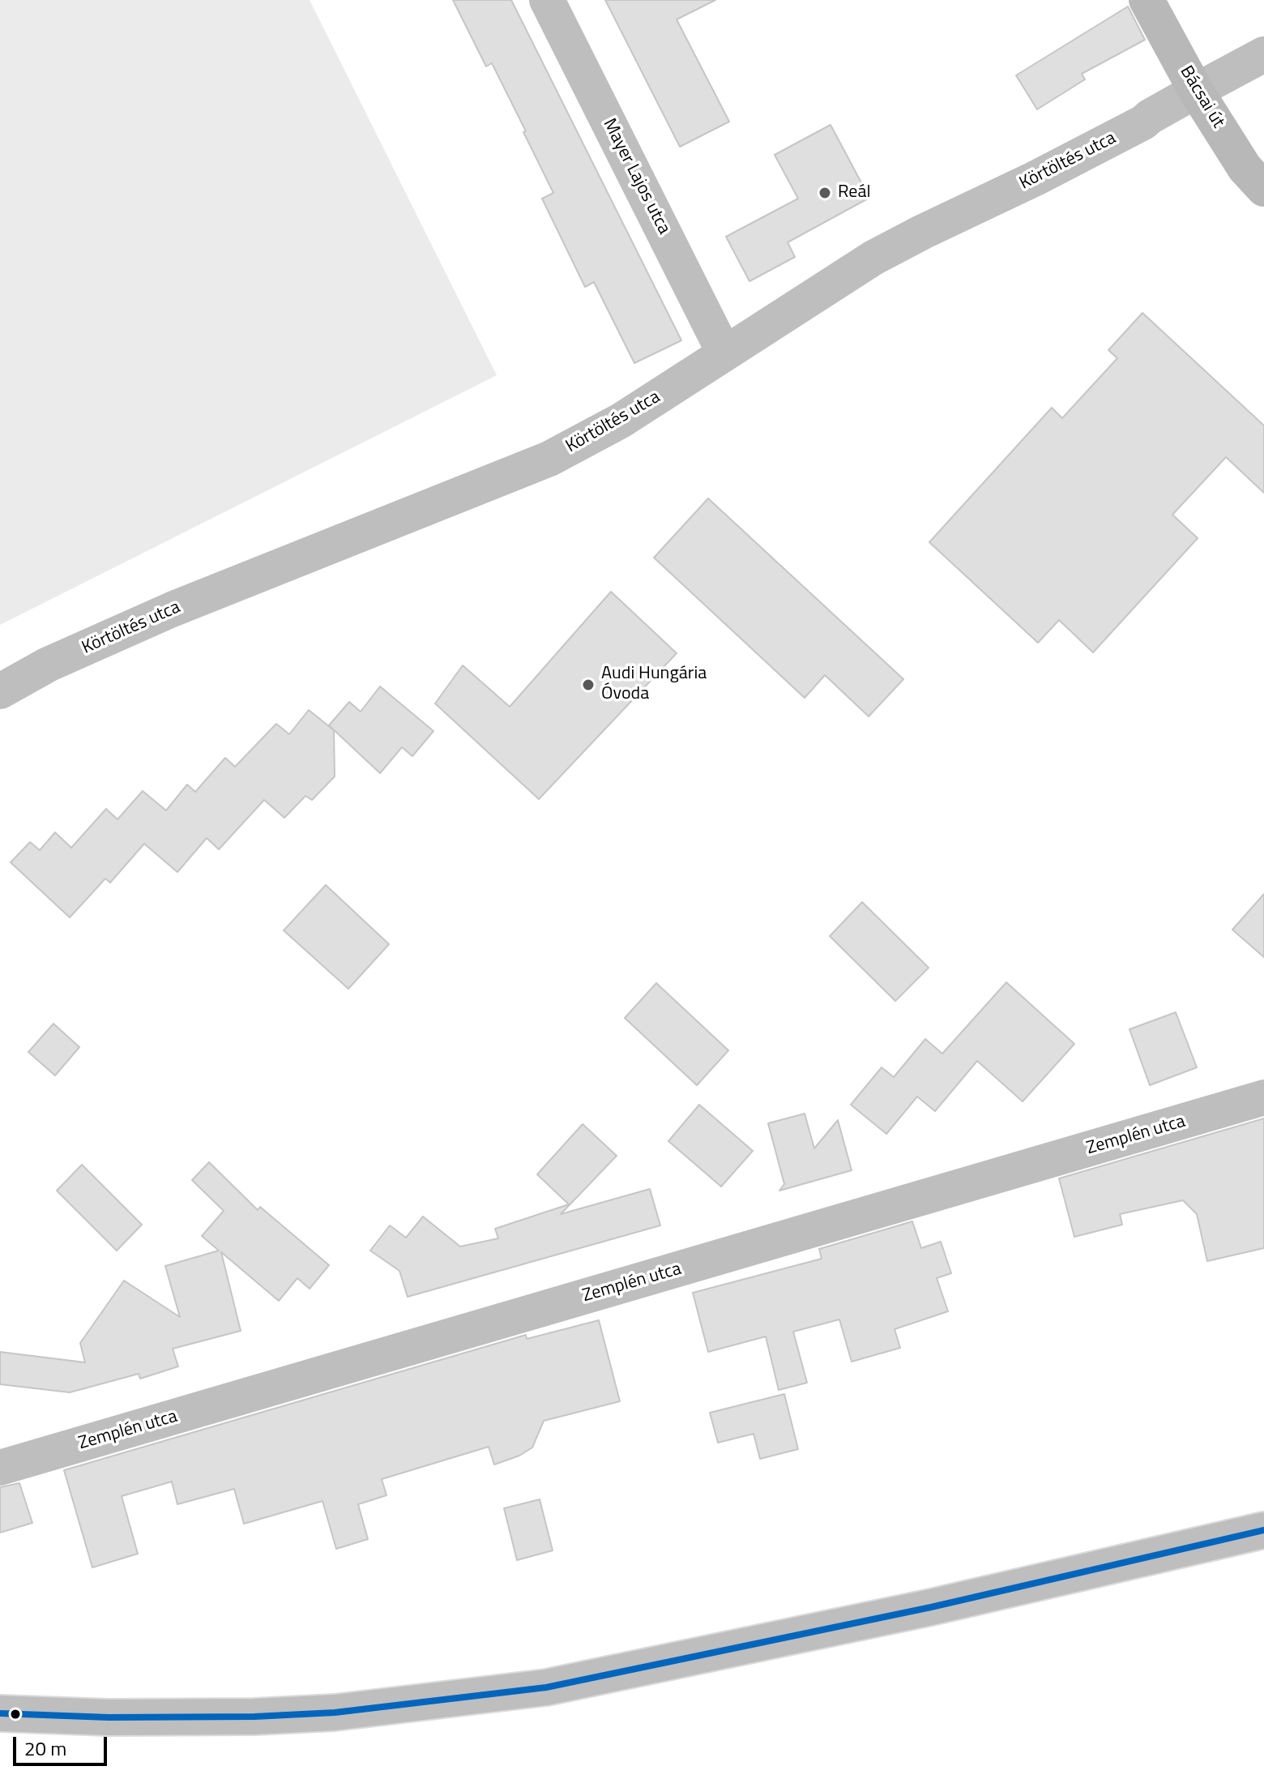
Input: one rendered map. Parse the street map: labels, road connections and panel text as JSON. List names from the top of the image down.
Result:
{
  "streets": {
    "main road": ["Bácsai út"],
    "street": ["Körtöltés utca", "Mayer Lajos utca", "Zemplén utca"]
  },
  "crossings": [
    ["Bácsai út", "Körtöltés utca"],
    ["Körtöltés utca", "Mayer Lajos utca"]
  ],
  "places": ["Reál", "Audi Hungária Óvoda"],
  "scale_bar": "20 m"
}
